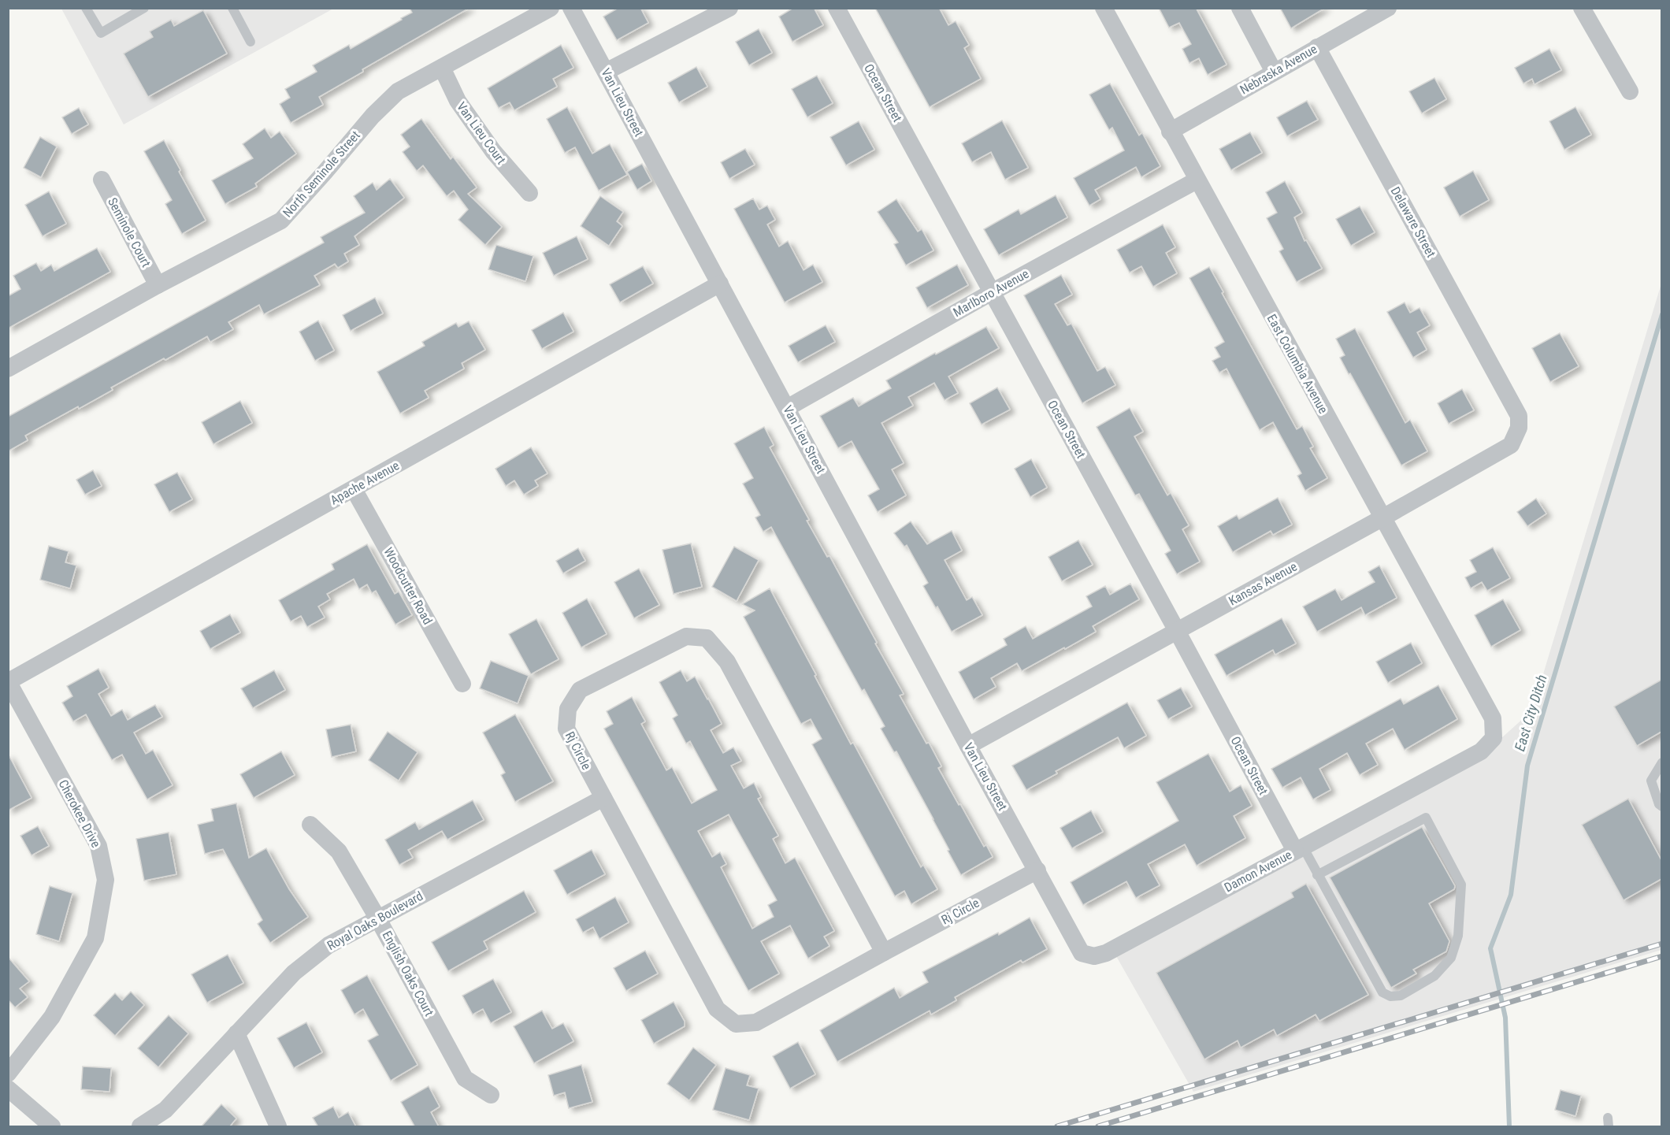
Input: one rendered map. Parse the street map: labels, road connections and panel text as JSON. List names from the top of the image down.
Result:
{
  "streets": {
    "street": [
      "Nebraska Avenue",
      "Ocean Street",
      "Van Lieu Street",
      "Van Lieu Court",
      "North Seminole Street",
      "Delaware Street",
      "Seminole Court",
      "Marlboro Avenue",
      "East Columbia Avenue",
      "Apache Avenue",
      "Kansas Avenue",
      "Woodcutter Road",
      "Rj Circle",
      "Cherokee Drive",
      "Damon Avenue",
      "Royal Oaks Boulevard",
      "English Oaks Court"
    ]
  },
  "crossings": [
    ["Nebraska Avenue", "Delaware Street"],
    ["Nebraska Avenue", "East Columbia Avenue"],
    ["Ocean Street", "Marlboro Avenue"],
    ["Ocean Street", "Kansas Avenue"],
    ["Ocean Street", "Damon Avenue"],
    ["Van Lieu Street", "Marlboro Avenue"],
    ["Van Lieu Street", "Apache Avenue"],
    ["Van Lieu Street", "Kansas Avenue"],
    ["Van Lieu Street", "Rj Circle"],
    ["Van Lieu Street", "Damon Avenue"],
    ["Van Lieu Court", "North Seminole Street"],
    ["North Seminole Street", "Seminole Court"],
    ["Delaware Street", "Kansas Avenue"],
    ["Marlboro Avenue", "East Columbia Avenue"],
    ["East Columbia Avenue", "Kansas Avenue"],
    ["East Columbia Avenue", "Damon Avenue"],
    ["Apache Avenue", "Woodcutter Road"],
    ["Apache Avenue", "Cherokee Drive"],
    ["Rj Circle", "Damon Avenue"],
    ["Rj Circle", "Royal Oaks Boulevard"],
    ["Royal Oaks Boulevard", "English Oaks Court"]
  ],
  "water": ["East City Ditch"]
}
